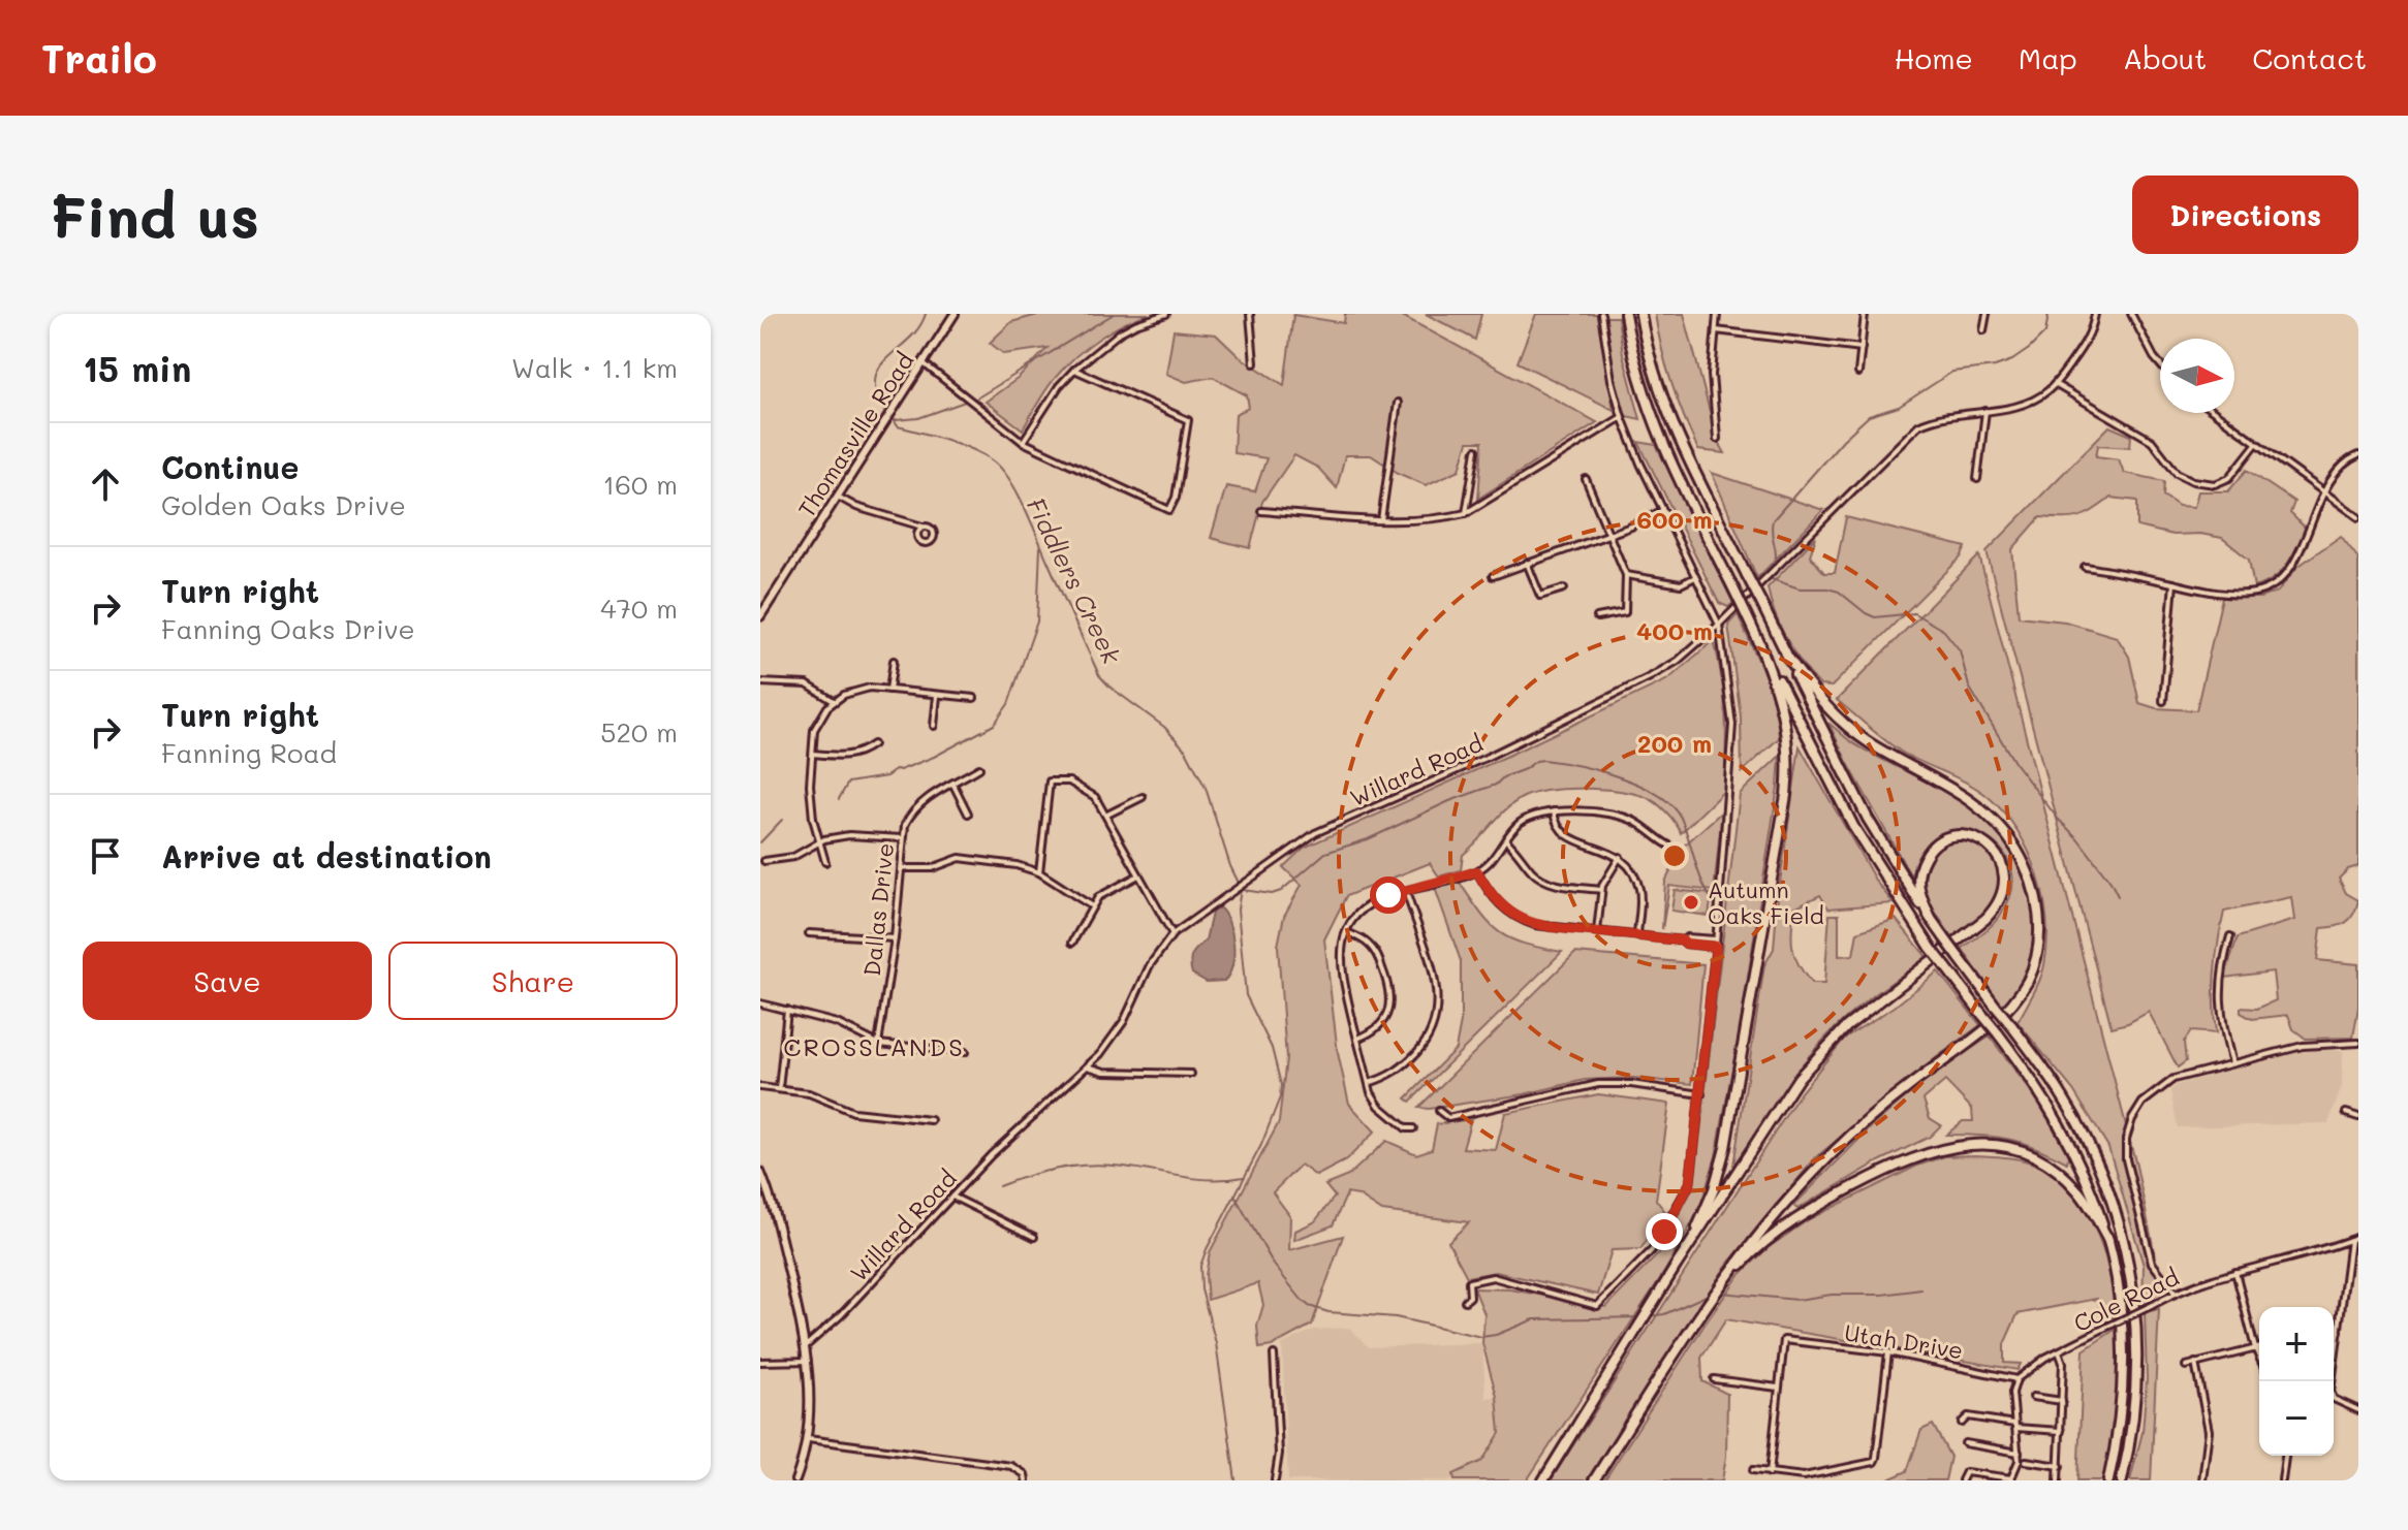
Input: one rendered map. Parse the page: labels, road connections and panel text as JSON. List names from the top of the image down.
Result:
{
  "streets": {
    "main road": ["Thomasville Road"],
    "street": [
      "Willard Road",
      "Dallas Drive",
      "Cole Road",
      "Utah Drive"
    ]
  },
  "crossings": [
    ["Cole Road", "Utah Drive"]
  ],
  "districts": ["CROSSLANDS"],
  "water": ["Fiddlers Creek"],
  "places": ["Autumn Oaks Field"],
  "north": "right",
  "page": {
    "header": "Trailo",
    "nav": [
      "Home",
      "Map",
      "About",
      "Contact"
    ],
    "buttons": [
      "Directions",
      ["Save", "Share"]
    ],
    "title": "Find us",
    "heading": ["15 min", "Walk · 1.1 km"],
    "list": [
      ["Continue", "Golden Oaks Drive", "160 m"],
      ["Turn right", "Fanning Oaks Drive", "470 m"],
      ["Turn right", "Fanning Road", "520 m"],
      "Arrive at destination"
    ],
    "map_buttons": ["+", "−"]
  },
  "rings": ["600 m", "400 m", "200 m"]
}
